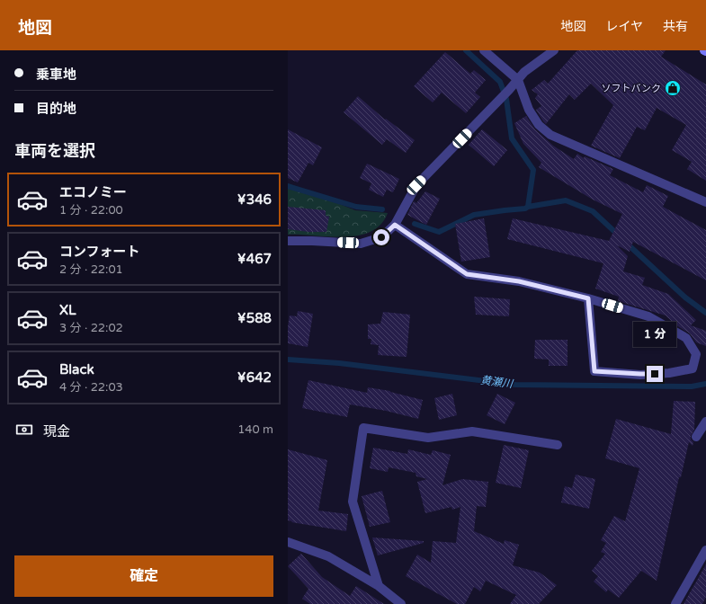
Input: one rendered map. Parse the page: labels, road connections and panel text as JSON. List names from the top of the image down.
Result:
{
  "water": ["黄瀬川"],
  "places": {
    "shop": ["ソフトバンク"]
  },
  "page": {
    "header": "地図",
    "nav": ["地図", "レイヤ", "共有"],
    "banner": ["乗車地", "目的地"],
    "heading": "車両を選択",
    "list": [
      {
        "name": "エコノミー",
        "note": "1 分 · 22:00",
        "value": "¥346"
      },
      {
        "name": "コンフォート",
        "note": "2 分 · 22:01",
        "value": "¥467"
      },
      {
        "name": "XL",
        "note": "3 分 · 22:02",
        "value": "¥588"
      },
      {
        "name": "Black",
        "note": "4 分 · 22:03",
        "value": "¥642"
      }
    ],
    "bubble": "1 分",
    "pay": ["現金", "140 m"],
    "buttons": "確定"
  }
}
